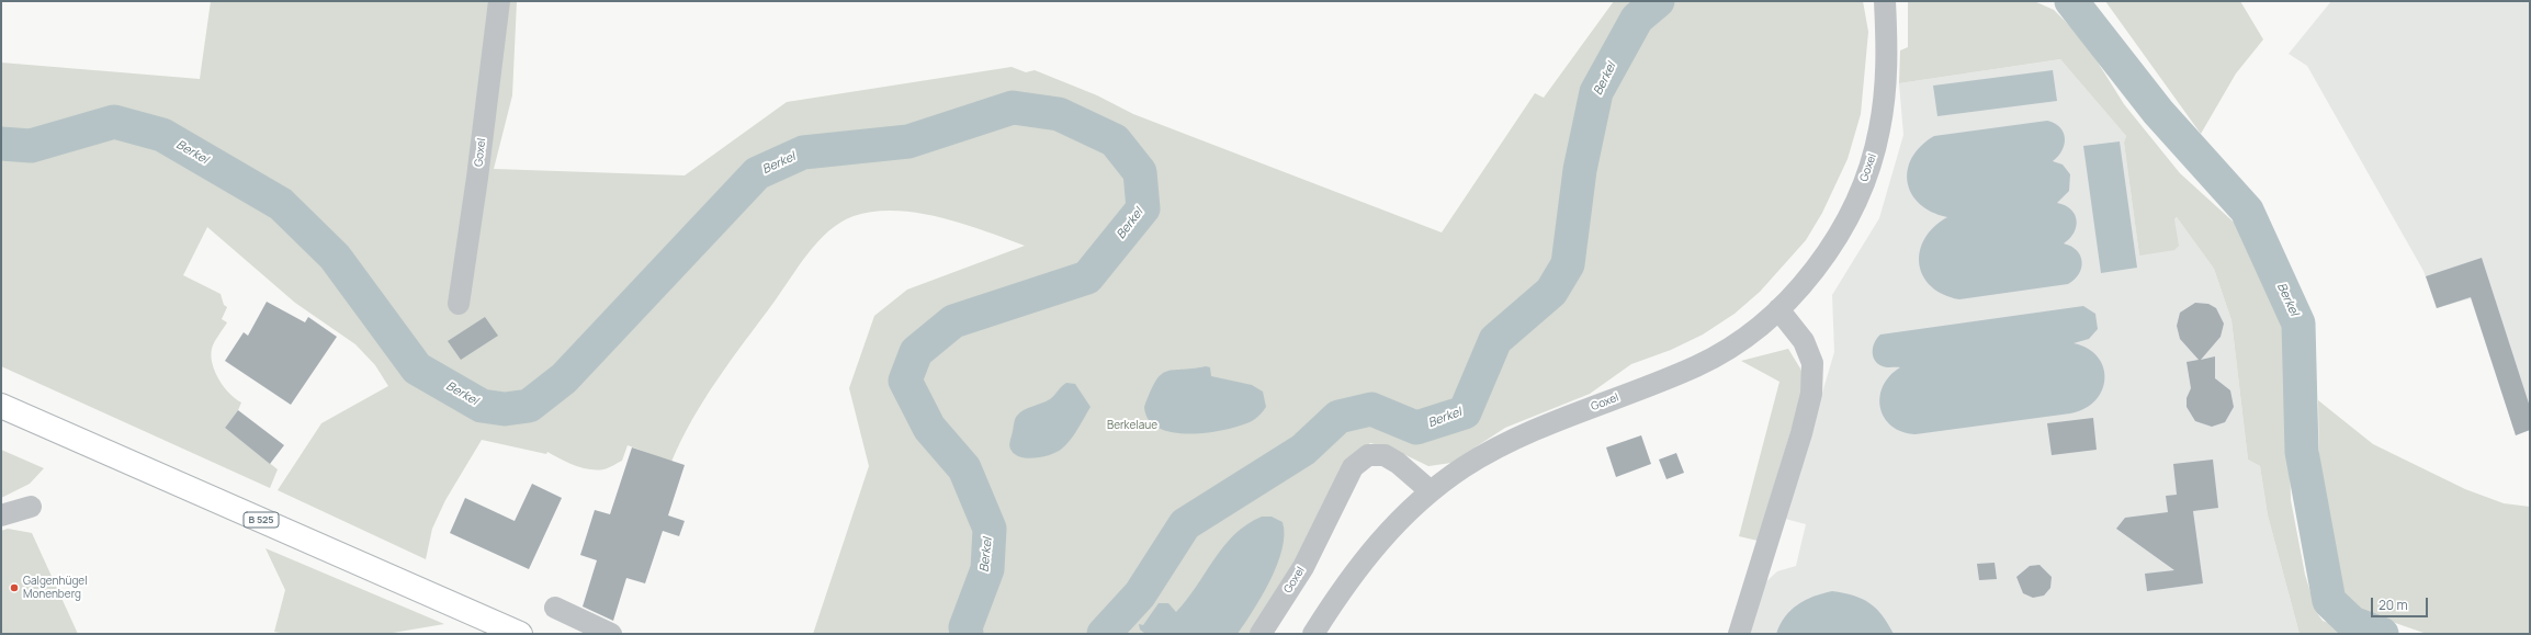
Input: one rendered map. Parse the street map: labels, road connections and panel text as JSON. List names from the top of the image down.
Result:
{
  "streets": {
    "main road": ["B 525"],
    "street": ["Goxel"]
  },
  "water": ["Berkel"],
  "parks": ["Berkelaue"],
  "places": ["Galgenhügel Monenberg"],
  "scale_bar": "20 m"
}
